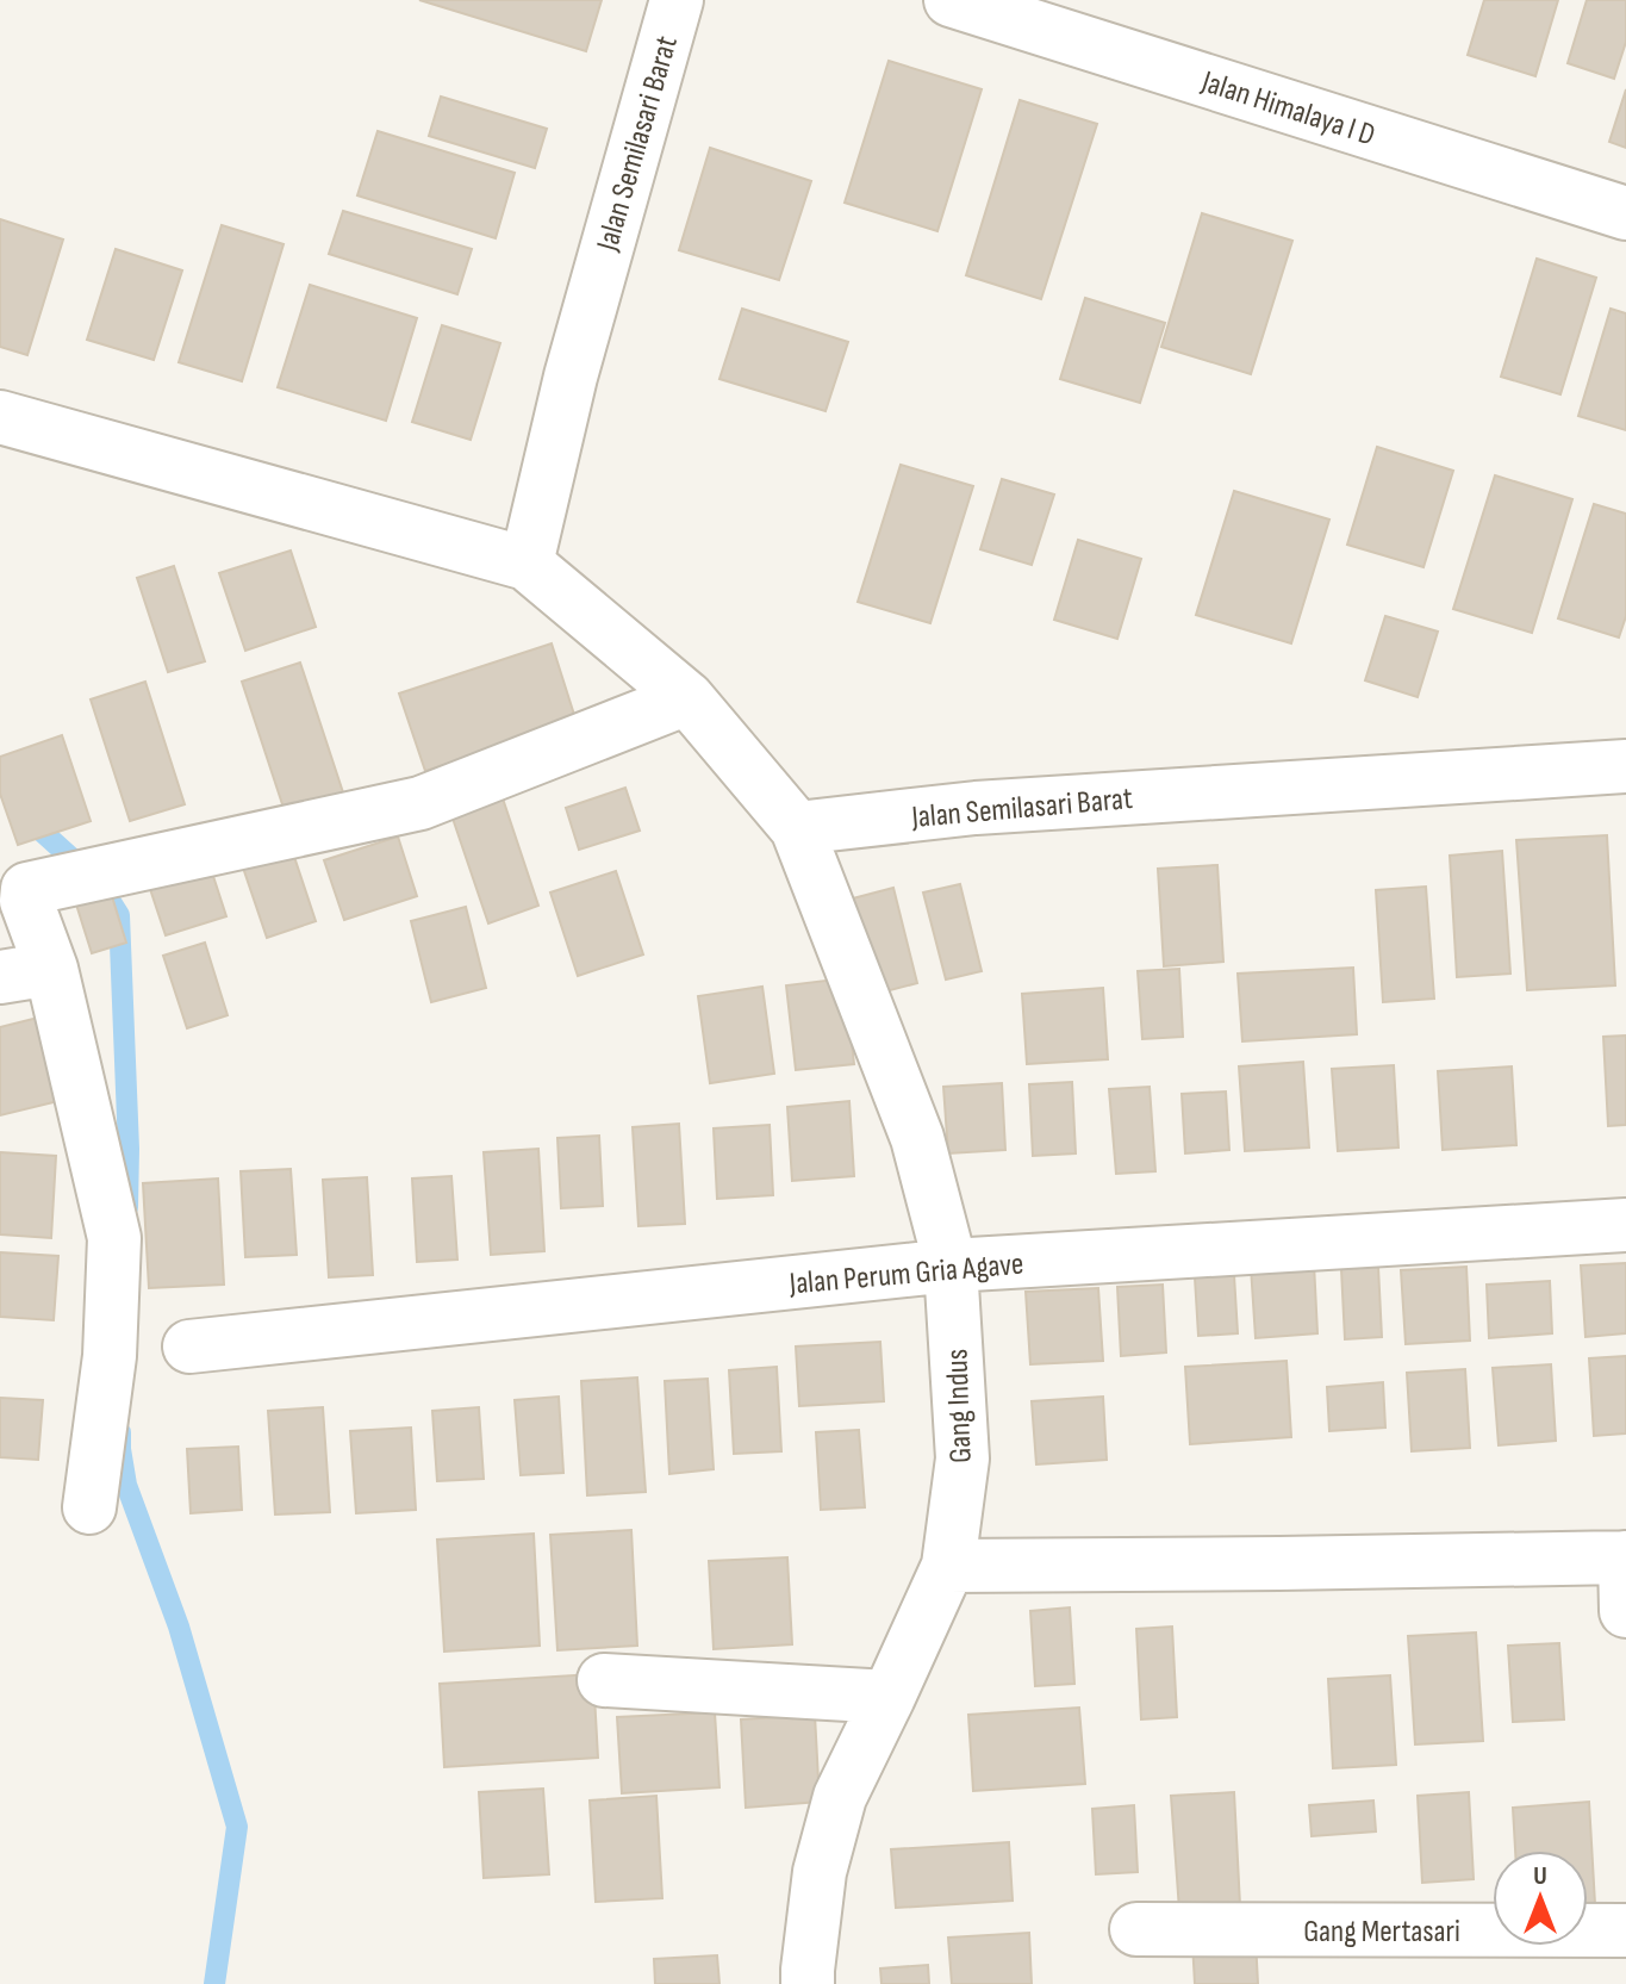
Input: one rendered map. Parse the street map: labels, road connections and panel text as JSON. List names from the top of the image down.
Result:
{
  "streets": {
    "street": [
      "Jalan Himalaya I D",
      "Jalan Semilasari Barat",
      "Jalan Perum Gria Agave",
      "Gang Indus",
      "Gang Mertasari"
    ]
  },
  "crossings": [
    ["Jalan Semilasari Barat", "Gang Indus"],
    ["Jalan Perum Gria Agave", "Gang Indus"]
  ],
  "north": "top"
}
